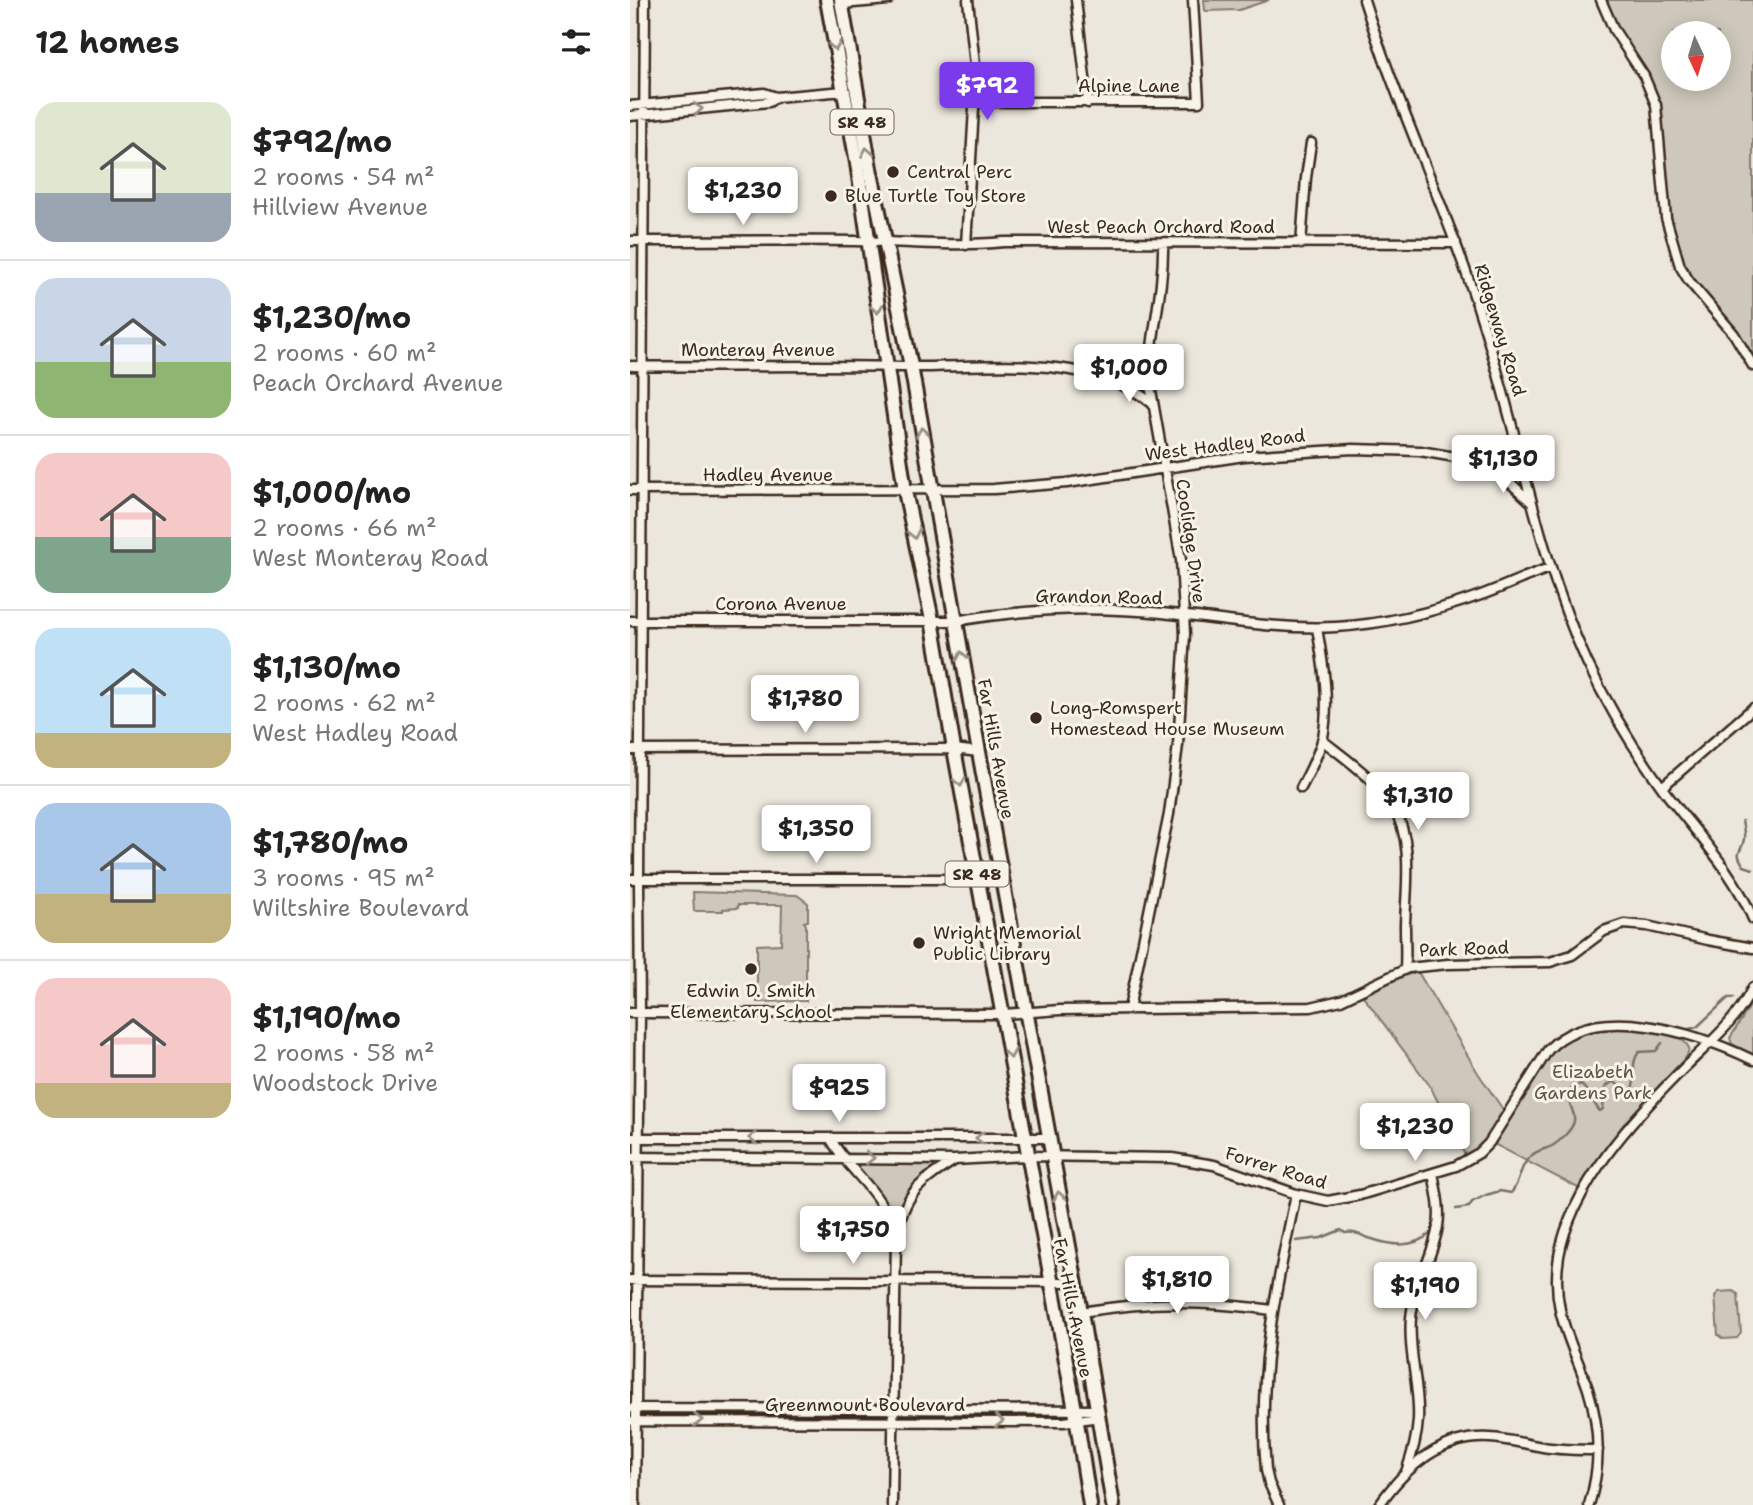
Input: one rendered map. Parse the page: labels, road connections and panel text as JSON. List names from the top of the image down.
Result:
{
  "streets": {
    "main road": ["SR 48", "Far Hills Avenue"],
    "street": [
      "Alpine Lane",
      "West Peach Orchard Road",
      "Ridgeway Road",
      "Monteray Avenue",
      "West Hadley Road",
      "Hadley Avenue",
      "Coolidge Drive",
      "Grandon Road",
      "Corona Avenue",
      "Park Road",
      "Forrer Road",
      "Greenmount Boulevard"
    ]
  },
  "crossings": [
    ["West Peach Orchard Road", "Ridgeway Road"],
    ["West Peach Orchard Road", "Coolidge Drive"],
    ["West Peach Orchard Road", "Far Hills Avenue"],
    ["Ridgeway Road", "West Hadley Road"],
    ["Ridgeway Road", "Grandon Road"],
    ["Monteray Avenue", "Coolidge Drive"],
    ["Monteray Avenue", "Far Hills Avenue"],
    ["West Hadley Road", "Hadley Avenue"],
    ["West Hadley Road", "Coolidge Drive"],
    ["West Hadley Road", "Far Hills Avenue"],
    ["Hadley Avenue", "Far Hills Avenue"],
    ["Coolidge Drive", "Grandon Road"],
    ["Coolidge Drive", "Park Road"],
    ["Grandon Road", "Corona Avenue"],
    ["Grandon Road", "Far Hills Avenue"],
    ["Corona Avenue", "Far Hills Avenue"],
    ["Far Hills Avenue", "Park Road"],
    ["Far Hills Avenue", "Forrer Road"],
    ["Far Hills Avenue", "Greenmount Boulevard"]
  ],
  "parks": ["Elizabeth Gardens Park"],
  "places": [
    "Central Perc",
    "Blue Turtle Toy Store",
    "Long-Romspert Homestead House Museum",
    "Wright Memorial Public Library",
    "Edwin D. Smith Elementary School"
  ],
  "north": "bottom",
  "page": {
    "heading": "12 homes",
    "price": [
      "$792",
      "$1,230",
      "$1,000",
      "$1,130",
      "$1,780",
      "$1,310",
      "$1,350",
      "$925",
      "$1,230",
      "$1,750",
      "$1,810",
      "$1,190"
    ],
    "list": [
      {
        "name": "$792/mo",
        "note": "2 rooms · 54 m² · Hillview Avenue"
      },
      {
        "name": "$1,230/mo",
        "note": "2 rooms · 60 m² · Peach Orchard Avenue"
      },
      {
        "name": "$1,000/mo",
        "note": "2 rooms · 66 m² · West Monteray Road"
      },
      {
        "name": "$1,130/mo",
        "note": "2 rooms · 62 m² · West Hadley Road"
      },
      {
        "name": "$1,780/mo",
        "note": "3 rooms · 95 m² · Wiltshire Boulevard"
      },
      {
        "name": "$1,190/mo",
        "note": "2 rooms · 58 m² · Woodstock Drive"
      }
    ]
  }
}
